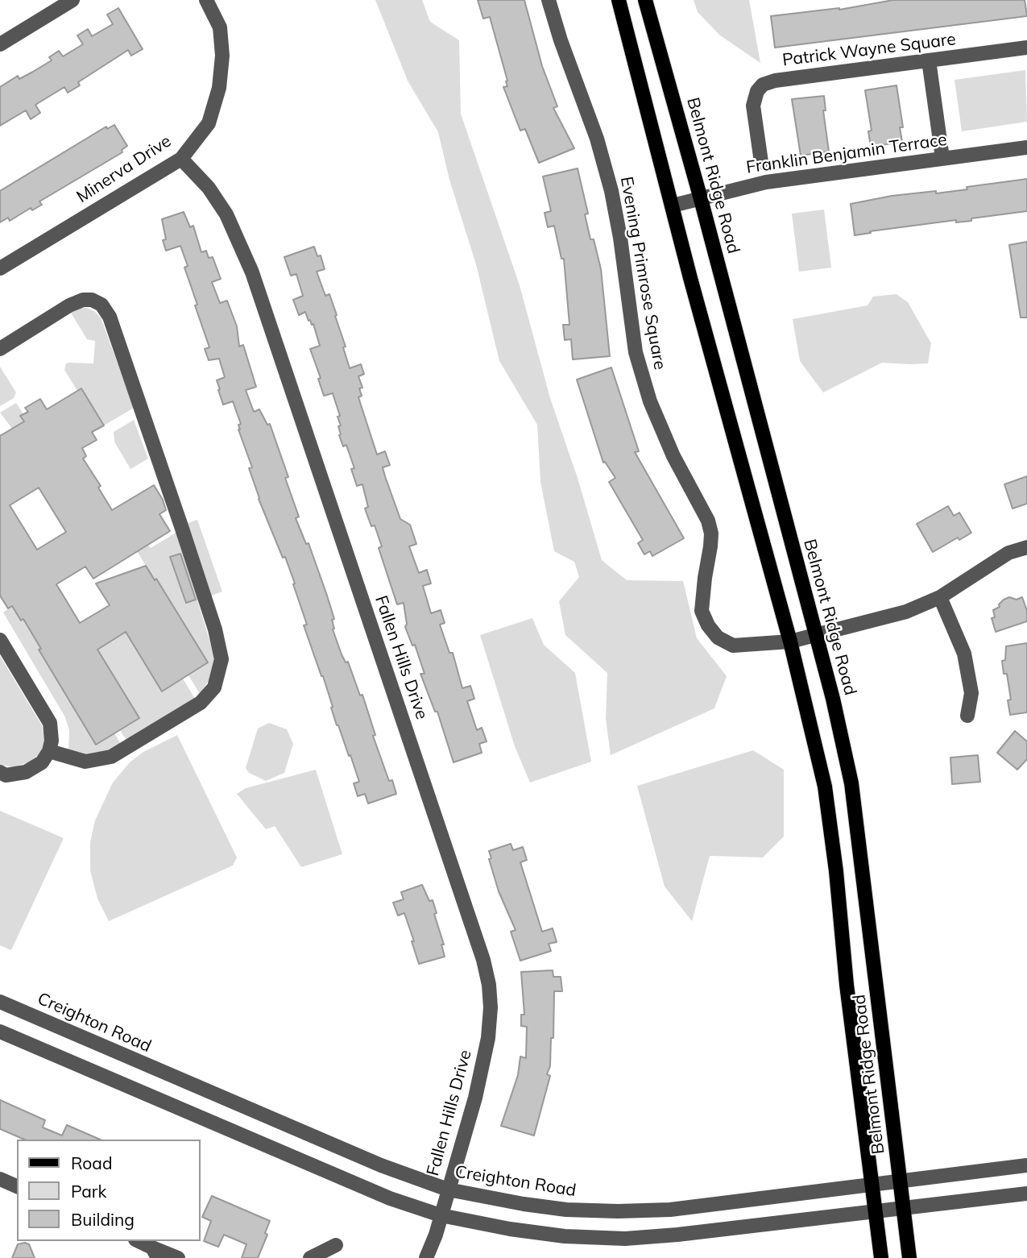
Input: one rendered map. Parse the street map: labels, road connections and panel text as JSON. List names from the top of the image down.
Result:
{
  "streets": {
    "main road": ["Belmont Ridge Road"],
    "street": [
      "Patrick Wayne Square",
      "Franklin Benjamin Terrace",
      "Minerva Drive",
      "Evening Primrose Square",
      "Fallen Hills Drive",
      "Creighton Road"
    ]
  },
  "crossings": [
    ["Franklin Benjamin Terrace", "Belmont Ridge Road"],
    ["Minerva Drive", "Fallen Hills Drive"],
    ["Belmont Ridge Road", "Evening Primrose Square"],
    ["Belmont Ridge Road", "Creighton Road"],
    ["Fallen Hills Drive", "Creighton Road"]
  ],
  "legend": ["Road", "Park", "Building"]
}
